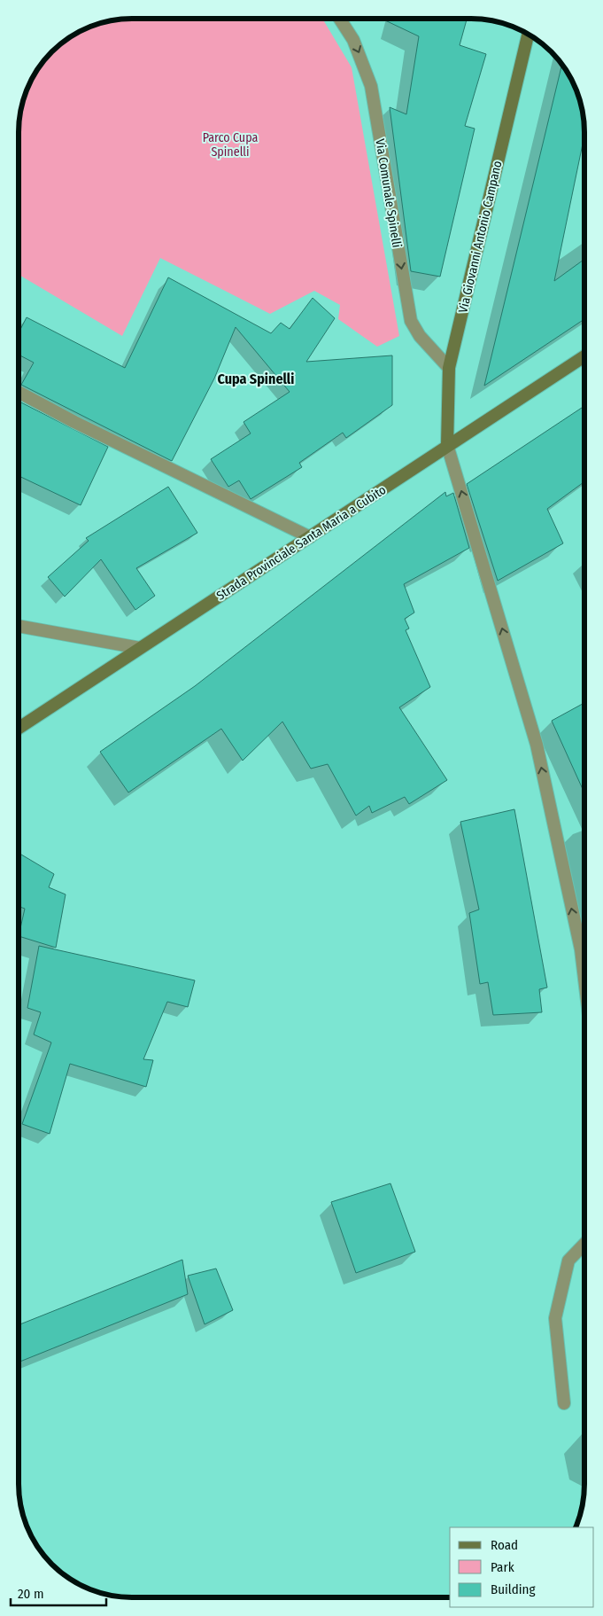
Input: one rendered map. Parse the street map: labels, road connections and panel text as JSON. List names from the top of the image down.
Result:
{
  "streets": {
    "main road": ["Via Giovanni Antonio Campano", "Strada Provinciale Santa Maria a Cubito"],
    "street": ["Via Comunale Spinelli"]
  },
  "crossings": [
    ["Via Comunale Spinelli", "Via Giovanni Antonio Campano"],
    ["Via Giovanni Antonio Campano", "Strada Provinciale Santa Maria a Cubito"]
  ],
  "one_way": ["Via Comunale Spinelli"],
  "districts": ["Cupa Spinelli"],
  "parks": ["Parco Cupa Spinelli"],
  "legend": ["Road", "Park", "Building"],
  "scale_bar": "20 m"
}
